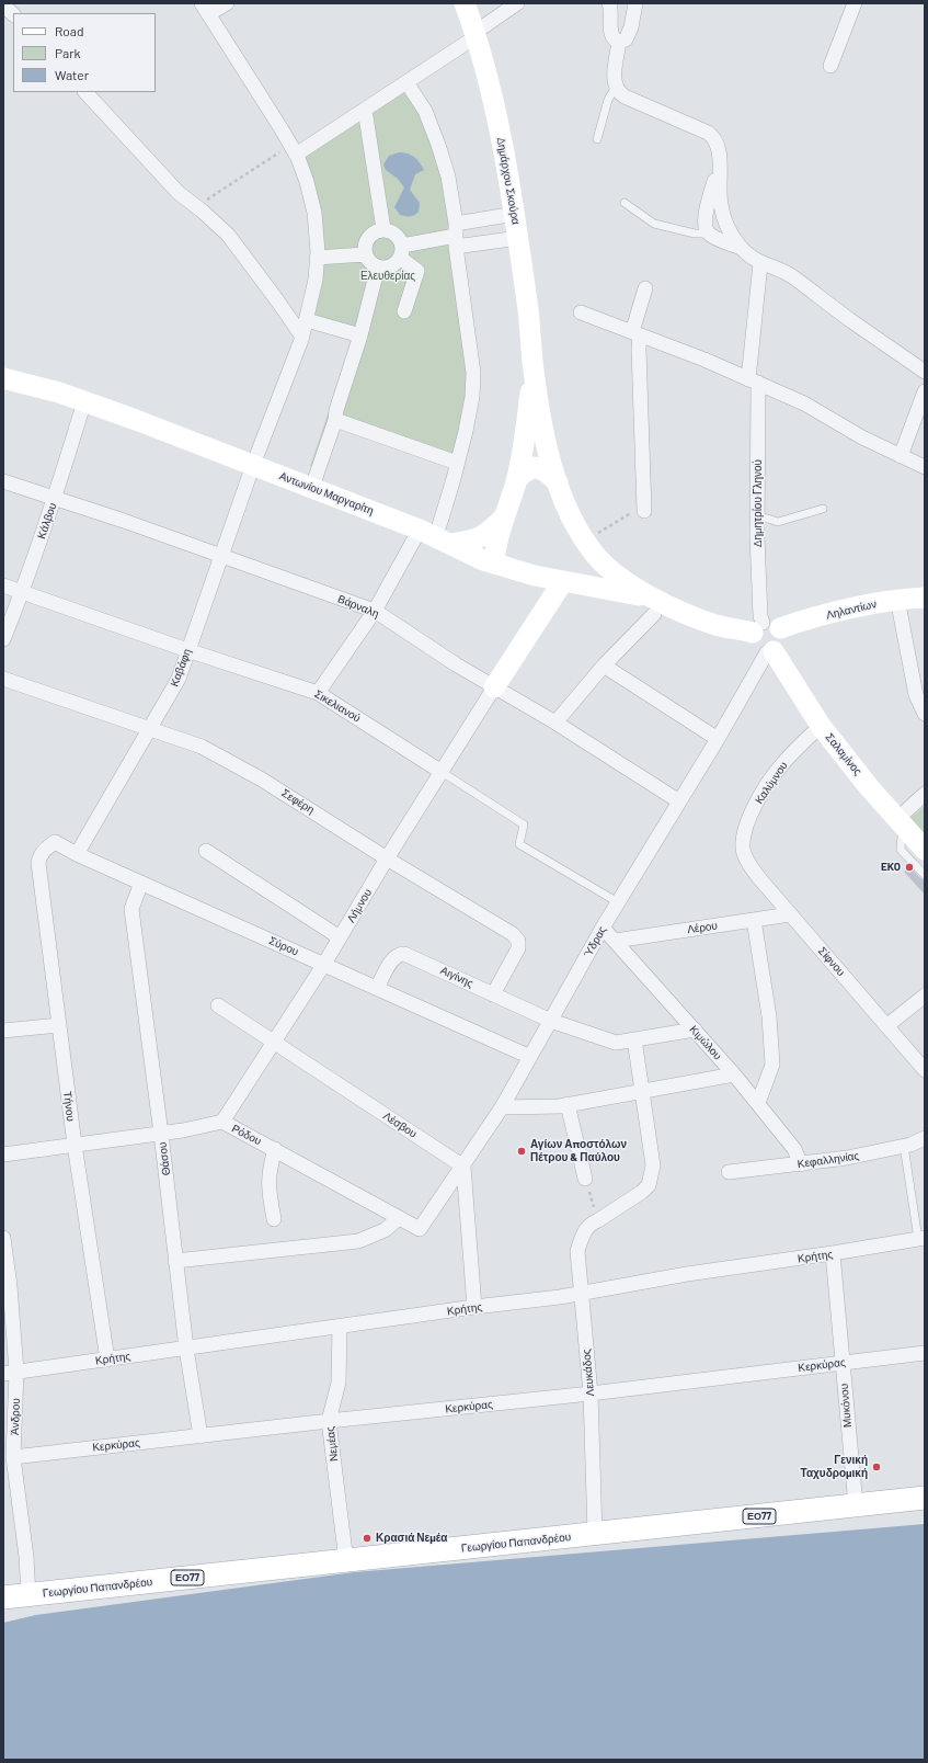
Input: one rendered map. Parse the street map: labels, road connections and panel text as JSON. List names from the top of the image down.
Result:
{
  "streets": {
    "main road": [
      "Δημάρχου Σκούρα",
      "Αντωνίου Μαργαρίτη",
      "Ληλαντίων",
      "Σαλαμίνος",
      "ΕΟ77",
      "Γεωργίου Παπανδρέου"
    ],
    "street": [
      "Δημητρίου Γληνού",
      "Κάλβου",
      "Βάρναλη",
      "Καβάφη",
      "Σικελιανού",
      "Καλύμνου",
      "Σεφέρη",
      "Λήμνου",
      "Λέρου",
      "Ύδρας",
      "Σύρου",
      "Σίφνου",
      "Αιγίνης",
      "Κιμώλου",
      "Τήνου",
      "Λέσβου",
      "Ρόδου",
      "Θάσου",
      "Κεφαλληνίας",
      "Κρήτης",
      "Κερκύρας",
      "Λευκάδος",
      "Μυκόνου",
      "Άνδρου",
      "Νεμέας"
    ]
  },
  "crossings": [
    ["Αντωνίου Μαργαρίτη", "Κάλβου"],
    ["Αντωνίου Μαργαρίτη", "Καβάφη"],
    ["Δημητρίου Γληνού", "Ληλαντίων"],
    ["Δημητρίου Γληνού", "Σαλαμίνος"],
    ["Κάλβου", "Βάρναλη"],
    ["Κάλβου", "Σικελιανού"],
    ["Βάρναλη", "Καβάφη"],
    ["Βάρναλη", "Λήμνου"],
    ["Βάρναλη", "Ύδρας"],
    ["Ληλαντίων", "Σαλαμίνος"],
    ["Καβάφη", "Σικελιανού"],
    ["Καβάφη", "Σεφέρη"],
    ["Καβάφη", "Σύρου"],
    ["Σικελιανού", "Λήμνου"],
    ["Σικελιανού", "Ύδρας"],
    ["Σαλαμίνος", "Καλύμνου"],
    ["Σαλαμίνος", "Ύδρας"],
    ["Καλύμνου", "Σίφνου"],
    ["Σεφέρη", "Λήμνου"],
    ["Σεφέρη", "Αιγίνης"],
    ["Λήμνου", "Σύρου"],
    ["Λήμνου", "Λέσβου"],
    ["Λήμνου", "Ρόδου"],
    ["Λέρου", "Σίφνου"],
    ["Λέρου", "Κιμώλου"],
    ["Ύδρας", "Σύρου"],
    ["Ύδρας", "Αιγίνης"],
    ["Ύδρας", "Κιμώλου"],
    ["Ύδρας", "Λέσβου"],
    ["Ύδρας", "Ρόδου"],
    ["Σύρου", "Αιγίνης"],
    ["Σύρου", "Τήνου"],
    ["Σύρου", "Θάσου"],
    ["Αιγίνης", "Κιμώλου"],
    ["Αιγίνης", "Λευκάδος"],
    ["Κιμώλου", "Κεφαλληνίας"],
    ["Τήνου", "Ρόδου"],
    ["Τήνου", "Κρήτης"],
    ["Ρόδου", "Θάσου"],
    ["Θάσου", "Κρήτης"],
    ["Θάσου", "Κερκύρας"],
    ["Κρήτης", "Λευκάδος"],
    ["Κρήτης", "Μυκόνου"],
    ["Κρήτης", "Άνδρου"],
    ["Κρήτης", "Νεμέας"],
    ["Κερκύρας", "Λευκάδος"],
    ["Κερκύρας", "Μυκόνου"],
    ["Κερκύρας", "Άνδρου"],
    ["Κερκύρας", "Νεμέας"],
    ["Λευκάδος", "Γεωργίου Παπανδρέου"],
    ["Μυκόνου", "Γεωργίου Παπανδρέου"],
    ["Άνδρου", "Γεωργίου Παπανδρέου"],
    ["Νεμέας", "Γεωργίου Παπανδρέου"]
  ],
  "parks": ["Ελευθερίας"],
  "places": [
    "EKO",
    "Αγίων Αποστόλων Πέτρου & Παύλου",
    "Γενική Ταχυδρομική",
    "Κρασιά Νεμέα"
  ],
  "legend": ["Road", "Park", "Water"]
}
